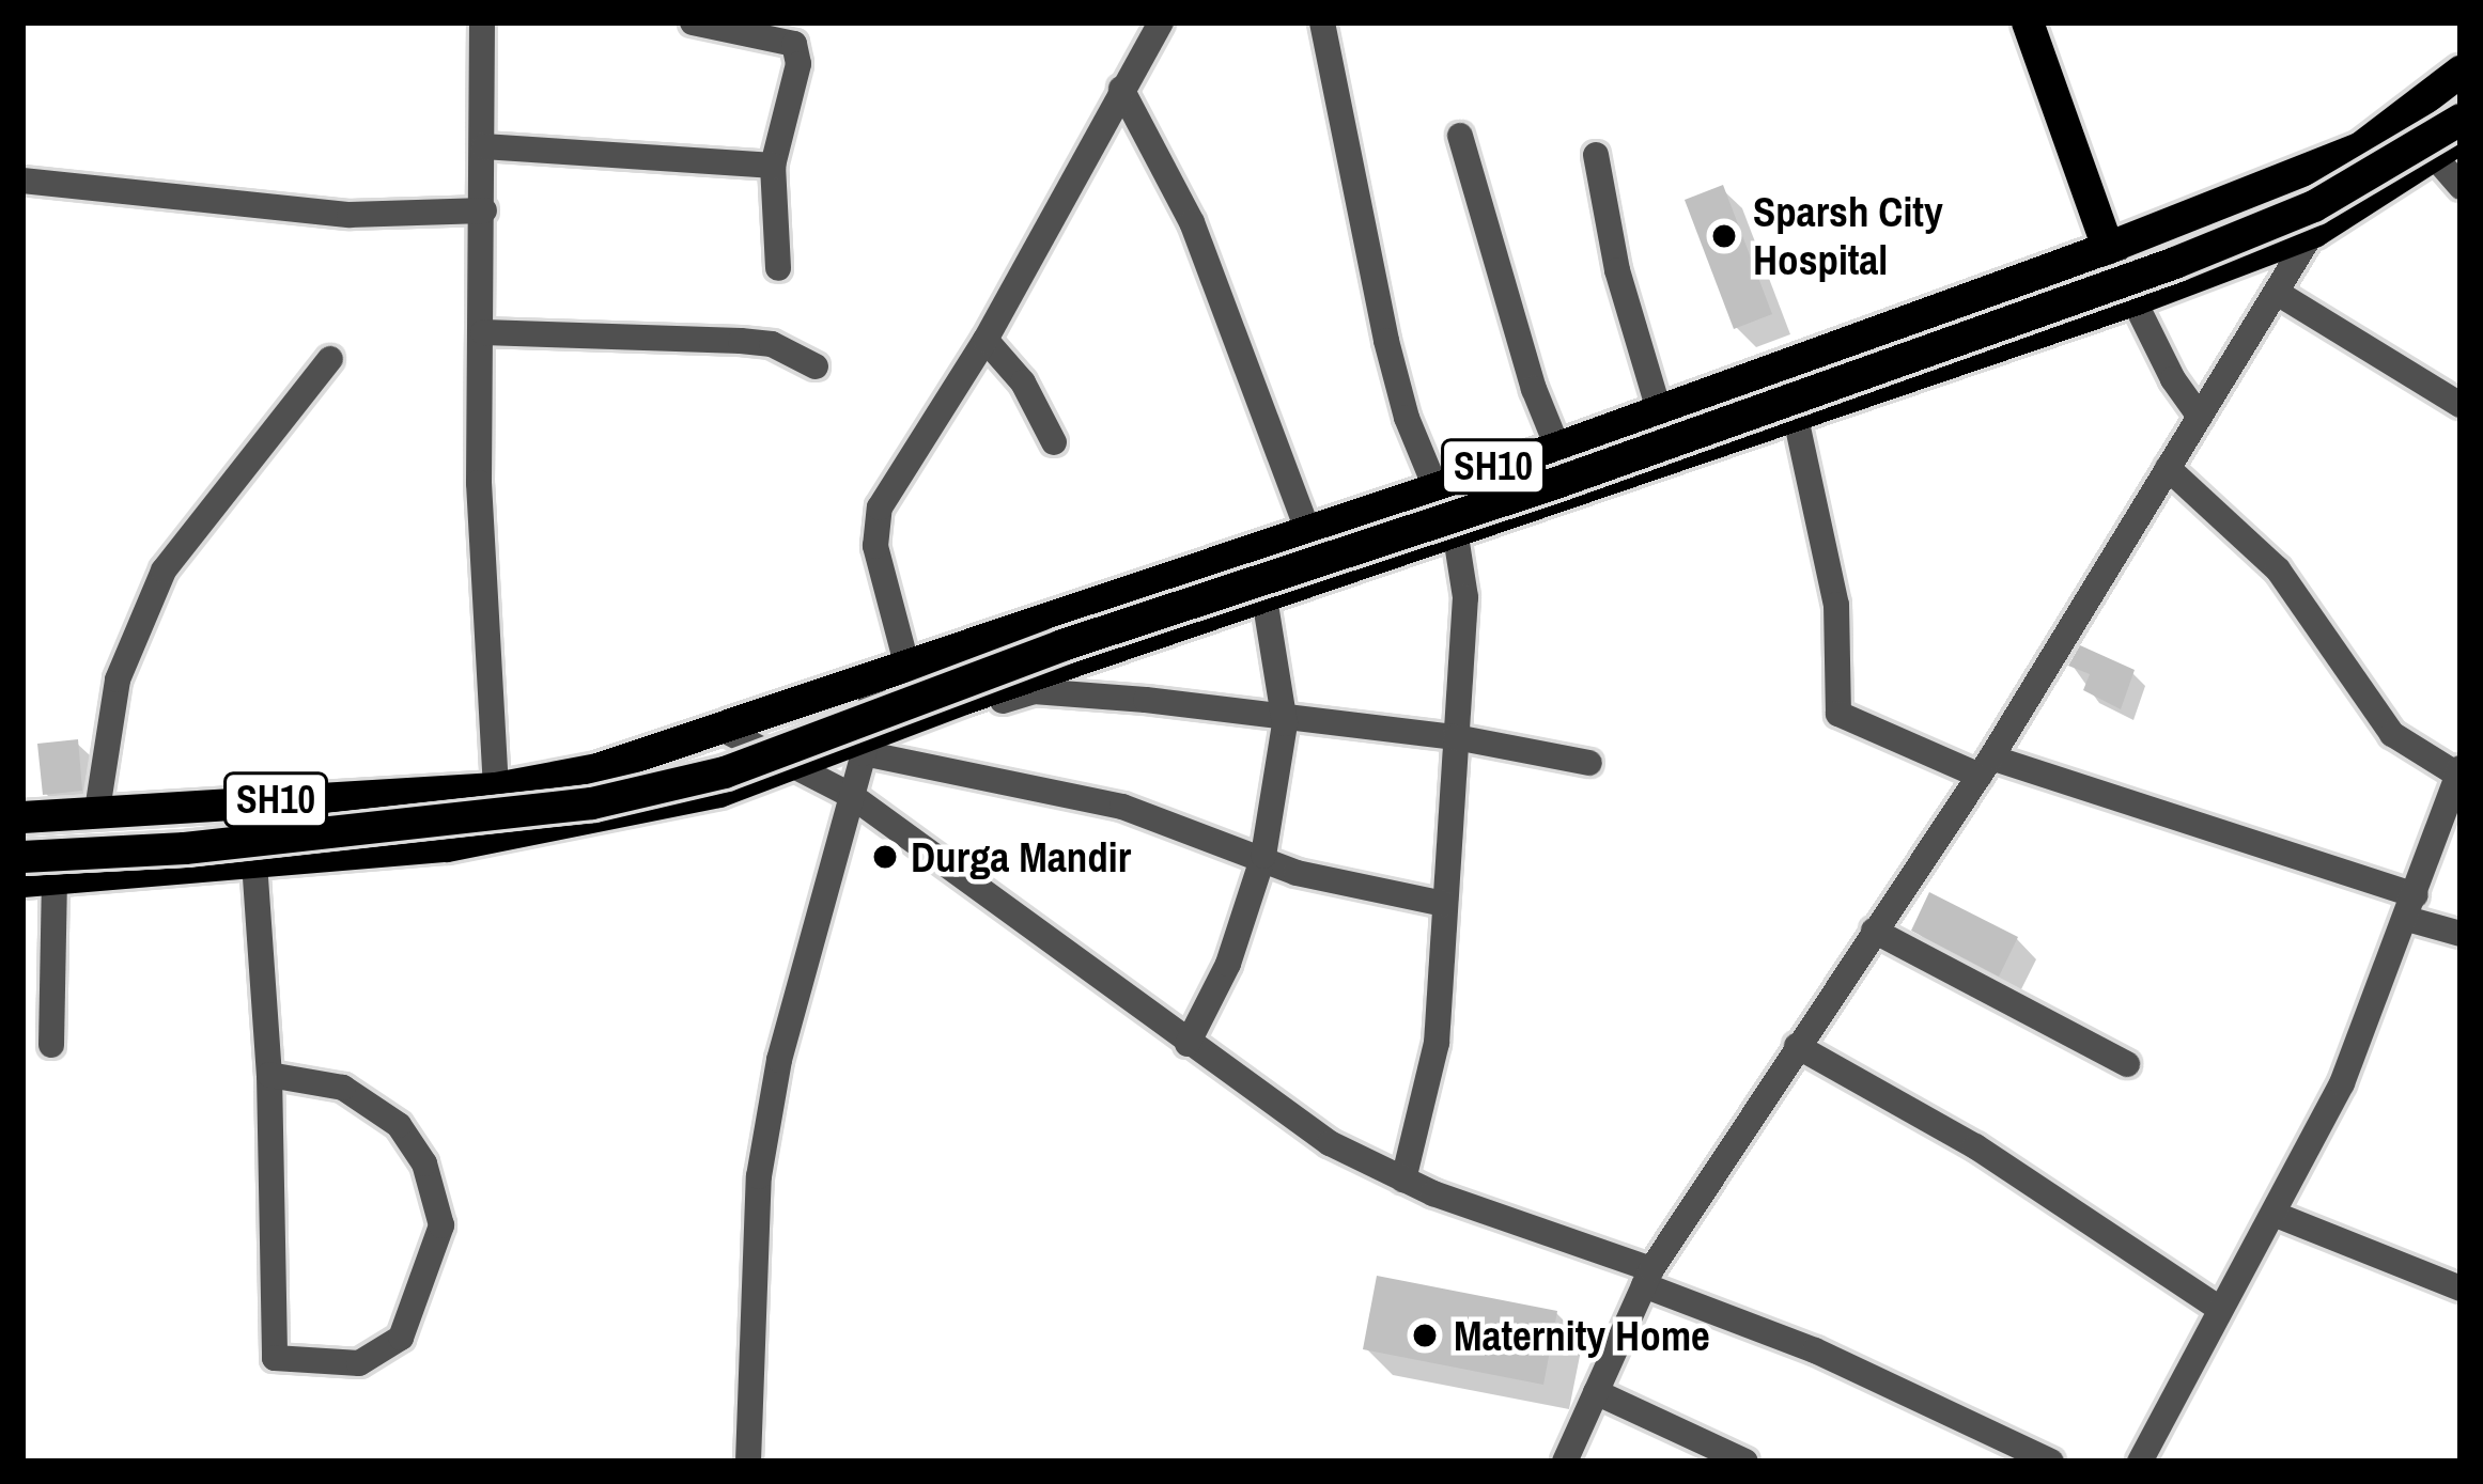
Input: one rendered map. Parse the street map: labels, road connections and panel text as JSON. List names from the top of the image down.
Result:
{
  "streets": {
    "main road": ["SH10"]
  },
  "places": ["Sparsh City Hospital", "Durga Mandir", "Maternity Home"]
}
